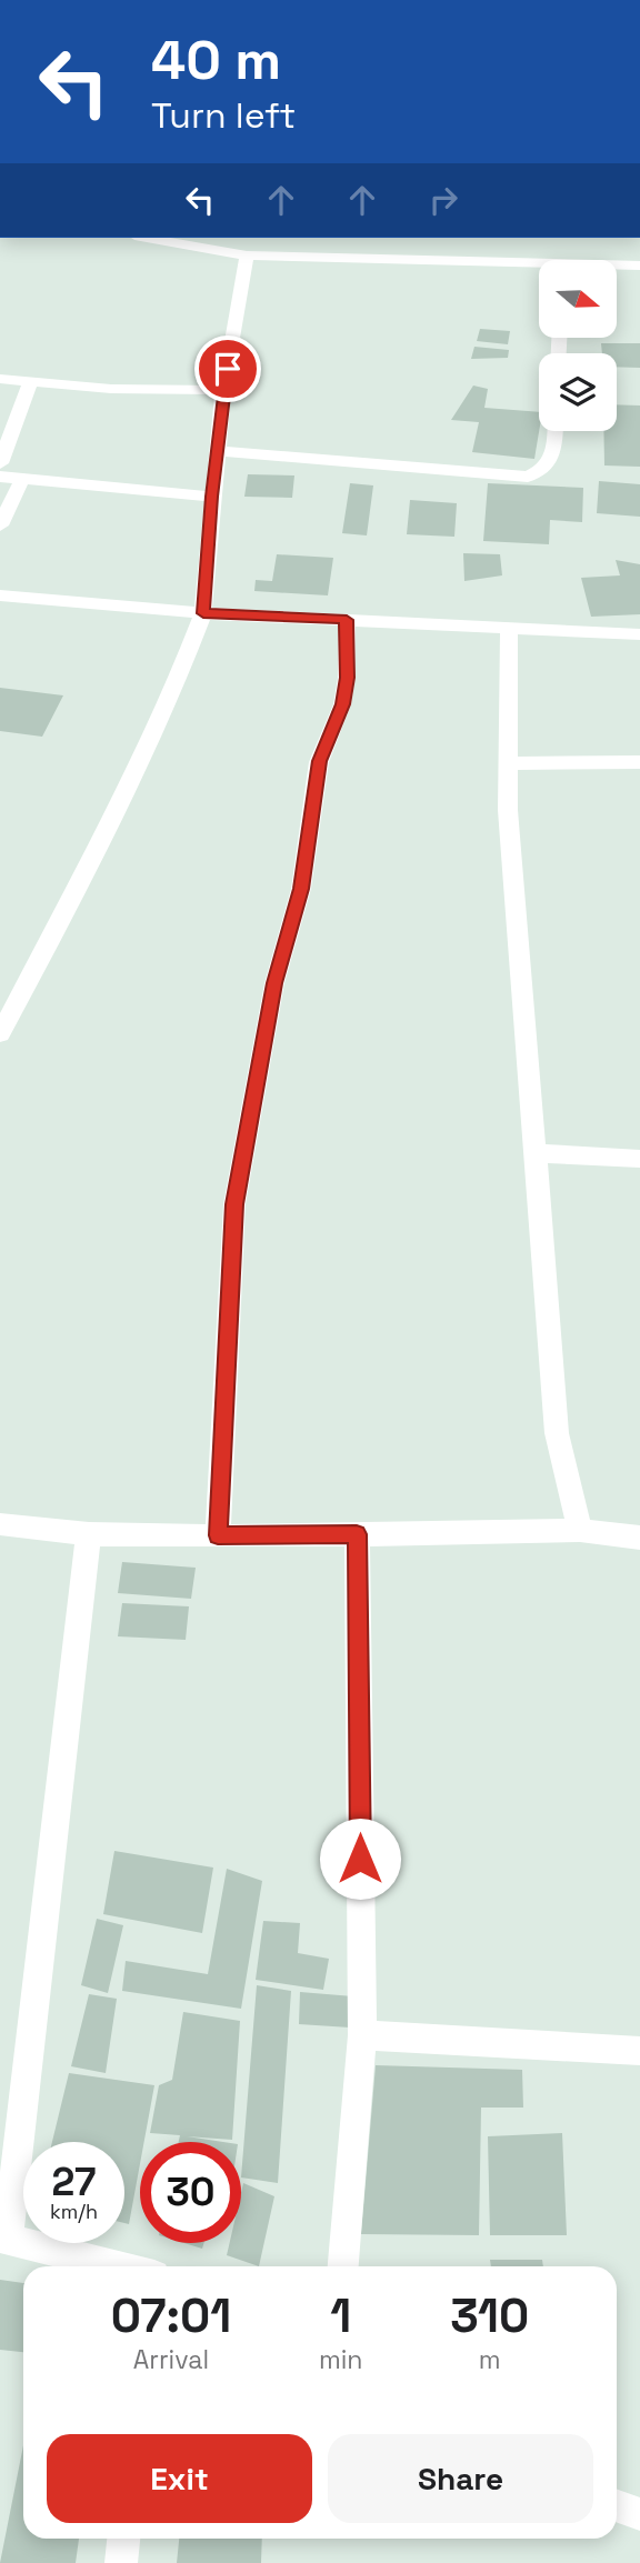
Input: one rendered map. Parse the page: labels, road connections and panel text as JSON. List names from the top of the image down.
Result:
{
  "north": "right",
  "page": {
    "turn": ["40 m", "Turn left"],
    "speed": "27 km/h",
    "limit": "30",
    "eta": [
      "07:01",
      "Arrival",
      "1",
      "min",
      "310",
      "m"
    ],
    "buttons": ["Exit", "Share"]
  }
}
